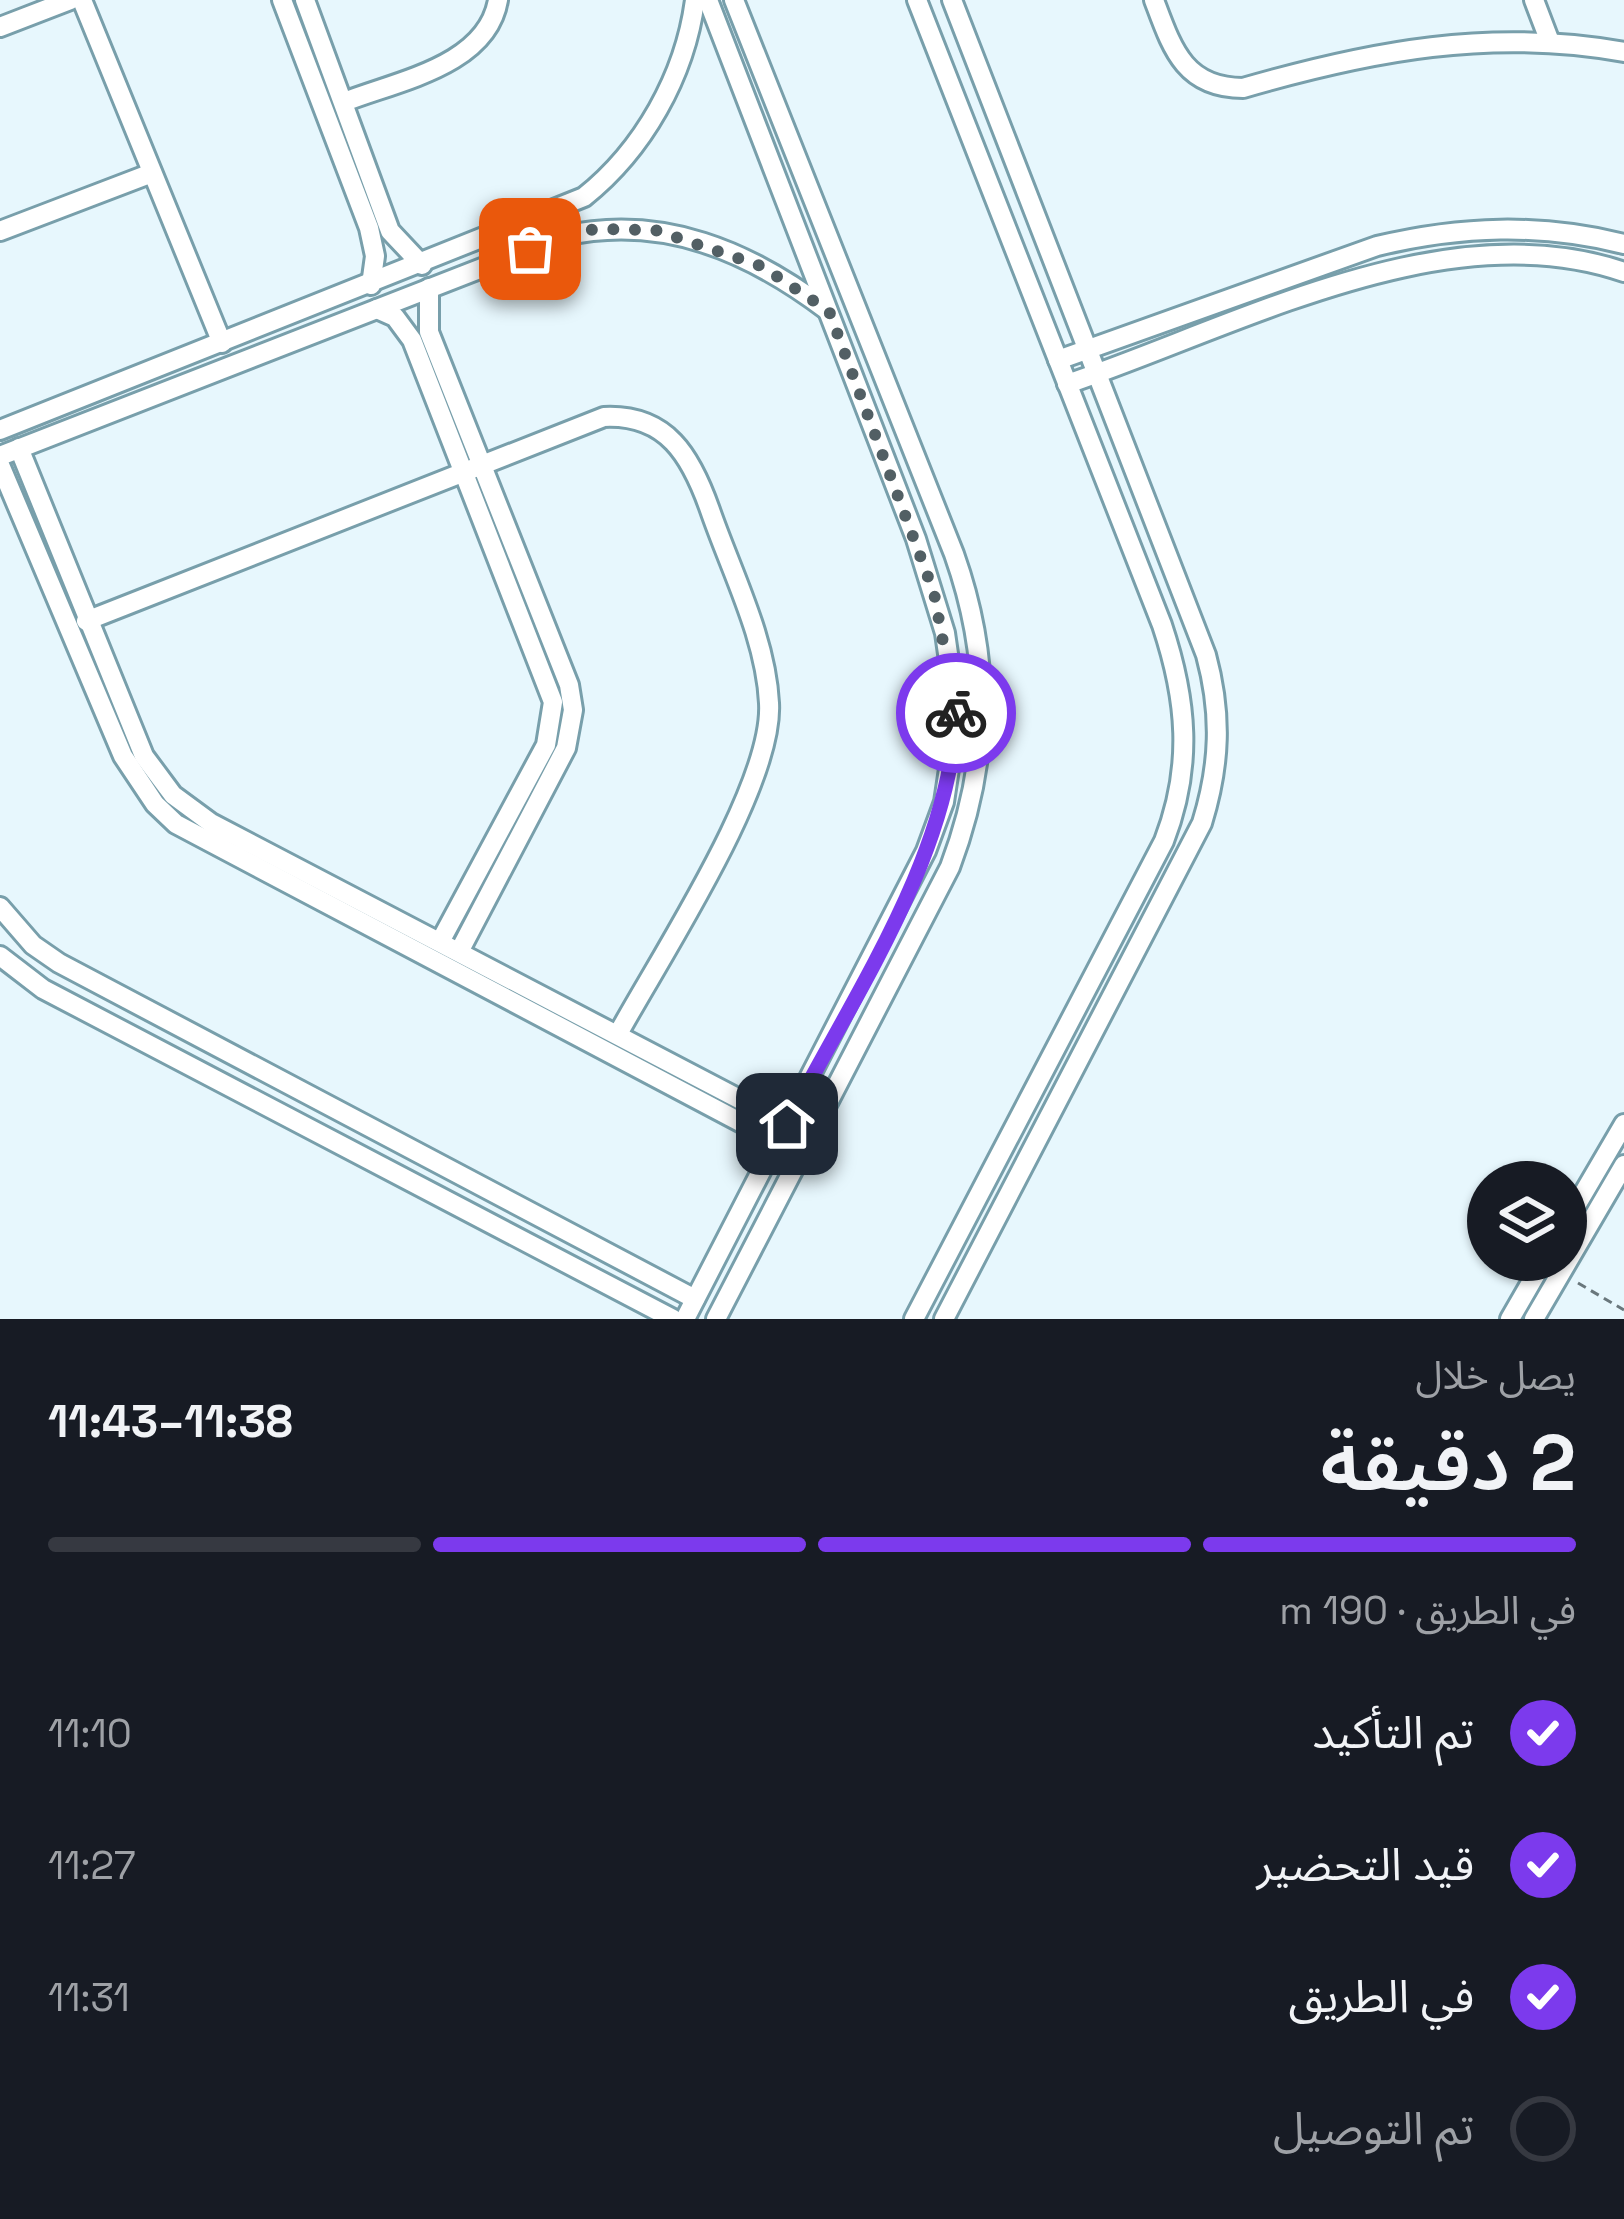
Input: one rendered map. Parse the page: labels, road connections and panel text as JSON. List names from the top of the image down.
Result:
{
  "page": {
    "heading": ["2 دقيقة", "يصل خلال", "11:38–11:43"],
    "bar": "في الطريق · 190 m",
    "list": [
      ["تم التأكيد", "11:10"],
      ["قيد التحضير", "11:27"],
      ["في الطريق", "11:31"],
      "تم التوصيل"
    ]
  }
}
